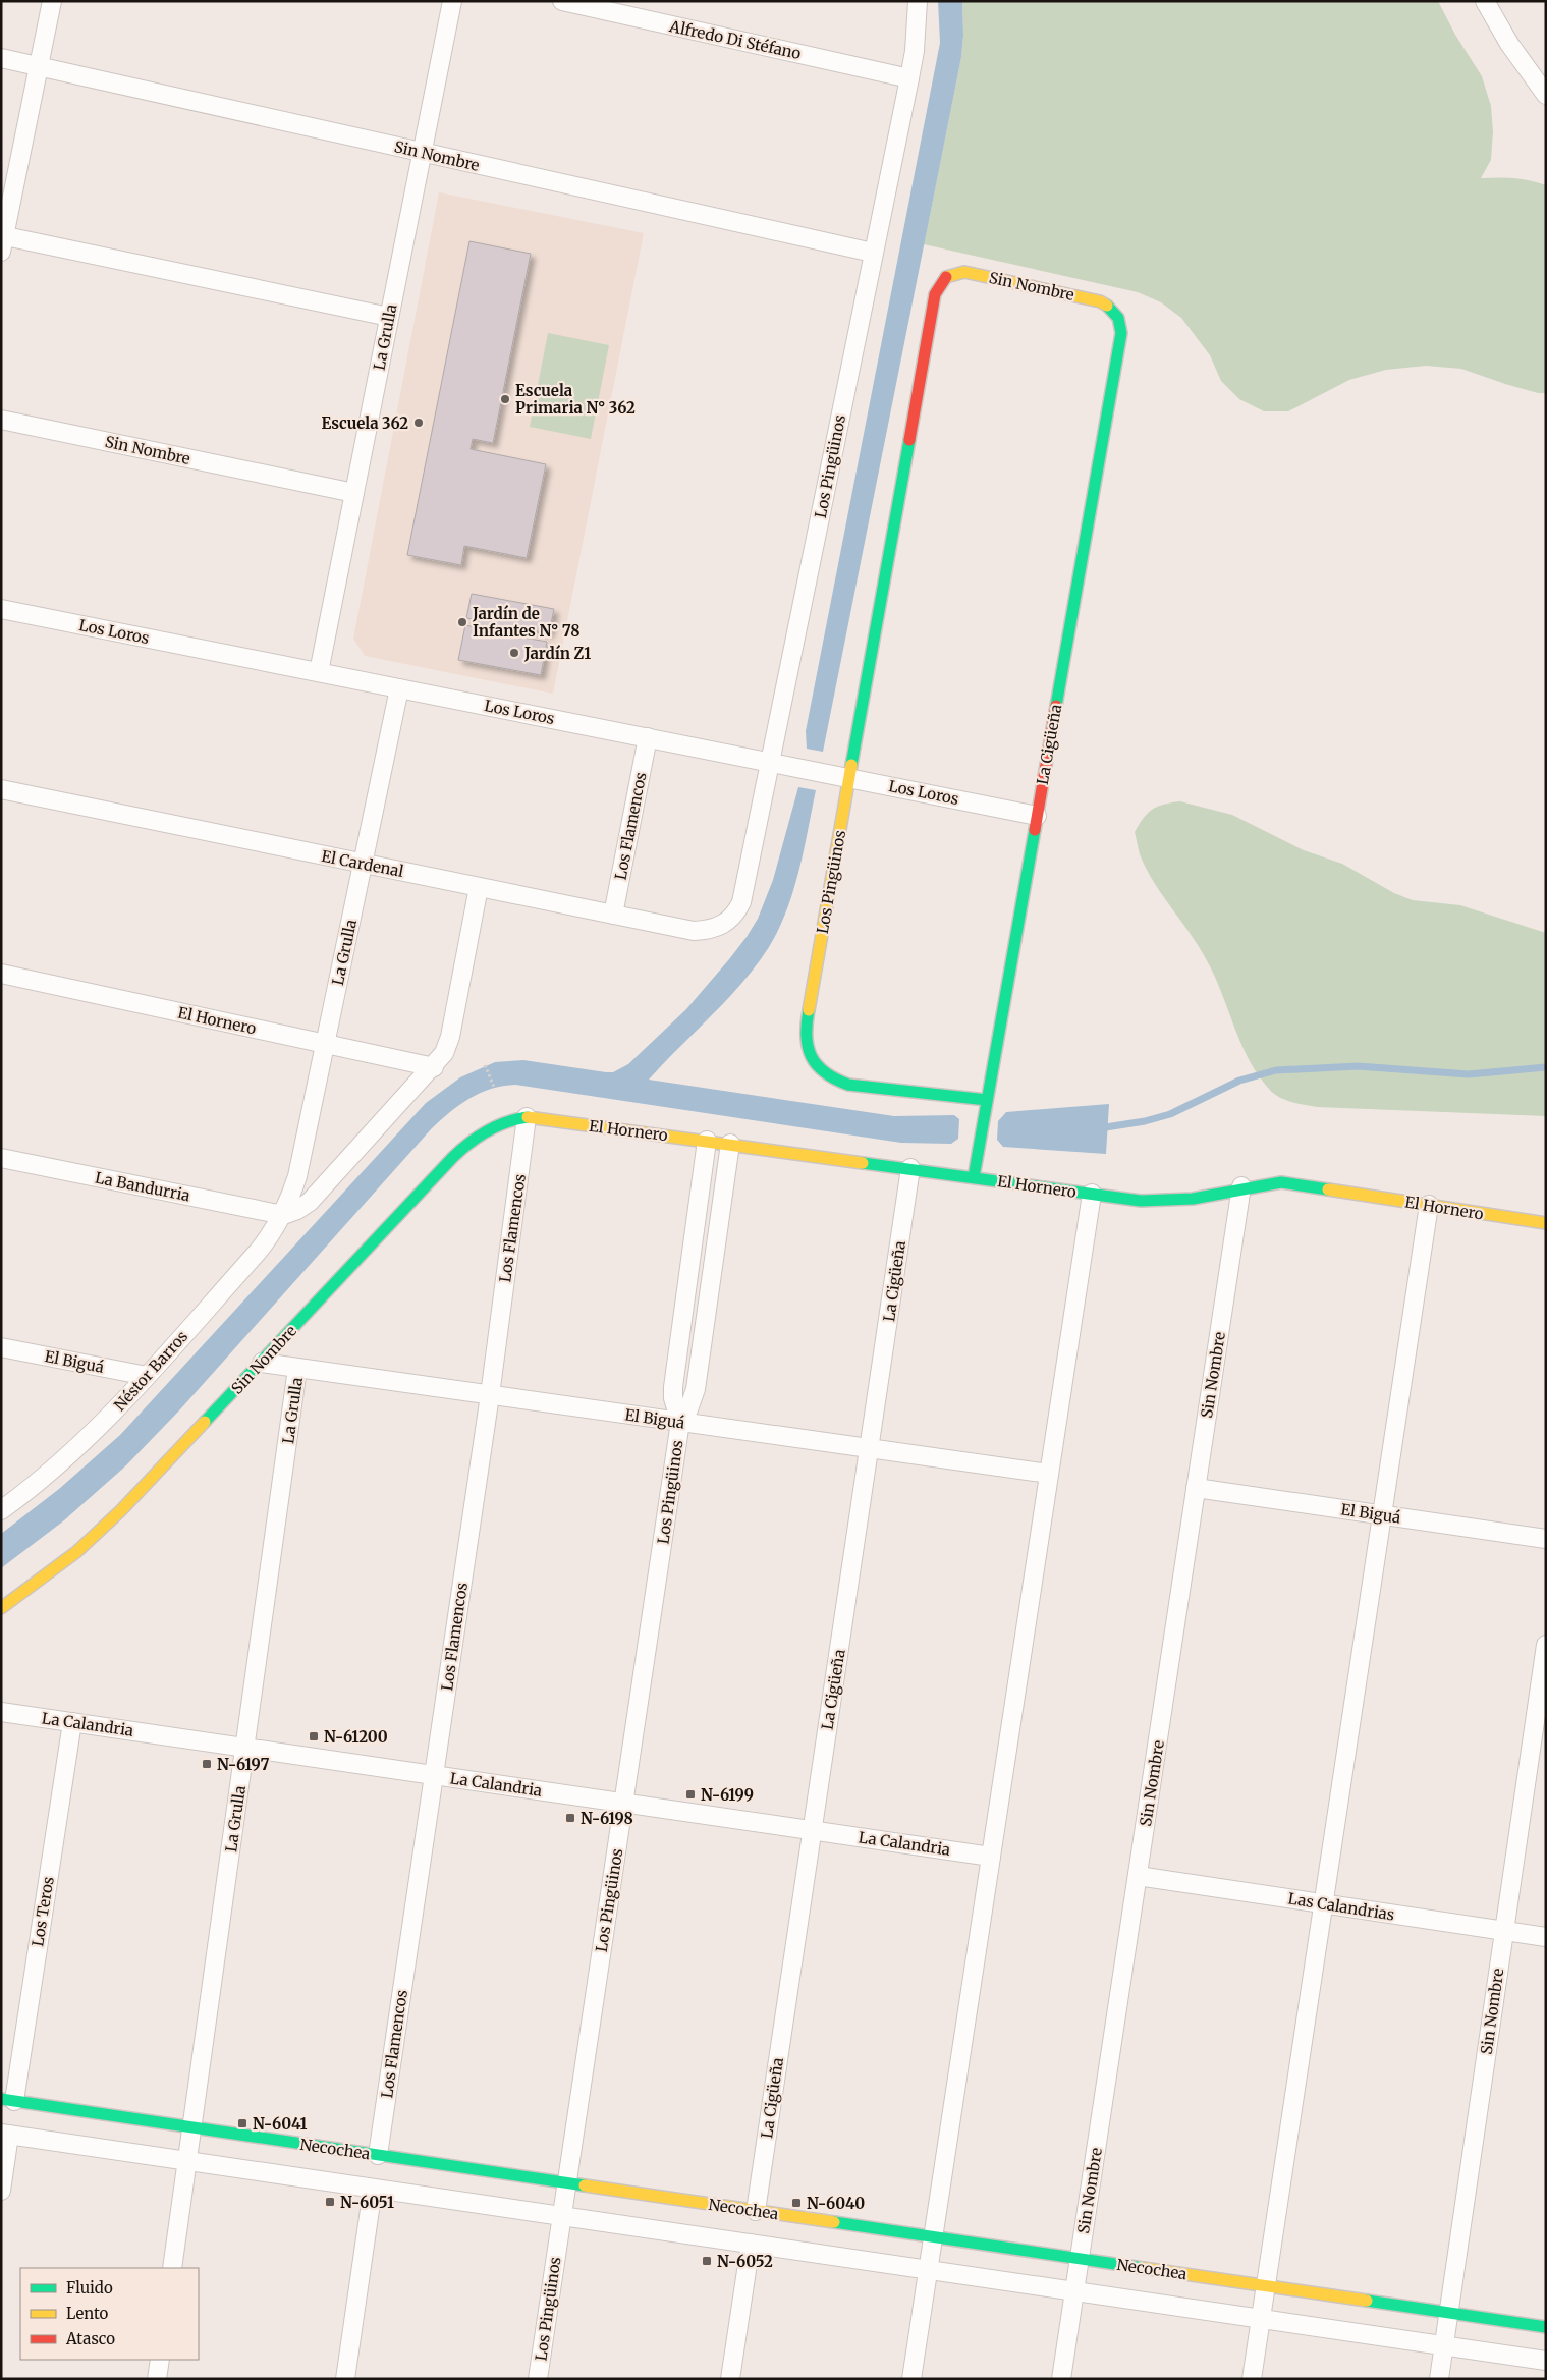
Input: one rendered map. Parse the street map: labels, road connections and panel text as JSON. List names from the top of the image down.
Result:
{
  "streets": {
    "street": [
      "Alfredo Di Stéfano",
      "Sin Nombre",
      "La Grulla",
      "Los Pingüinos",
      "Los Loros",
      "La Cigüeña",
      "Los Flamencos",
      "El Cardenal",
      "El Hornero",
      "La Bandurria",
      "El Biguá",
      "Néstor Barros",
      "La Calandria",
      "Las Calandrias",
      "Los Teros",
      "Necochea"
    ]
  },
  "crossings": [
    ["Alfredo Di Stéfano", "Los Pingüinos"],
    ["Sin Nombre", "La Grulla"],
    ["Sin Nombre", "Los Pingüinos"],
    ["Sin Nombre", "La Cigüeña"],
    ["Sin Nombre", "Los Flamencos"],
    ["Sin Nombre", "El Hornero"],
    ["Sin Nombre", "El Biguá"],
    ["Sin Nombre", "Las Calandrias"],
    ["Sin Nombre", "Necochea"],
    ["La Grulla", "Los Loros"],
    ["La Grulla", "El Cardenal"],
    ["La Grulla", "El Hornero"],
    ["La Grulla", "La Bandurria"],
    ["La Grulla", "El Biguá"],
    ["La Grulla", "Néstor Barros"],
    ["La Grulla", "La Calandria"],
    ["La Grulla", "Necochea"],
    ["Los Pingüinos", "Los Loros"],
    ["Los Pingüinos", "La Cigüeña"],
    ["Los Pingüinos", "El Cardenal"],
    ["Los Pingüinos", "El Hornero"],
    ["Los Pingüinos", "El Biguá"],
    ["Los Pingüinos", "La Calandria"],
    ["Los Pingüinos", "Necochea"],
    ["Los Loros", "La Cigüeña"],
    ["Los Loros", "Los Flamencos"],
    ["La Cigüeña", "El Hornero"],
    ["La Cigüeña", "El Biguá"],
    ["La Cigüeña", "La Calandria"],
    ["La Cigüeña", "Necochea"],
    ["Los Flamencos", "El Cardenal"],
    ["Los Flamencos", "El Hornero"],
    ["Los Flamencos", "El Biguá"],
    ["Los Flamencos", "La Calandria"],
    ["Los Flamencos", "Necochea"],
    ["La Bandurria", "Néstor Barros"],
    ["El Biguá", "Néstor Barros"],
    ["La Calandria", "Los Teros"],
    ["Los Teros", "Necochea"]
  ],
  "places": {
    "other": [
      "Escuela Primaria N° 362",
      "Escuela 362",
      "Jardín de Infantes N° 78",
      "Jardín Z1"
    ],
    "transit": [
      "N-61200",
      "N-6197",
      "N-6199",
      "N-6198",
      "N-6041",
      "N-6051",
      "N-6040",
      "N-6052"
    ]
  },
  "legend": ["Fluido", "Lento", "Atasco"]
}
